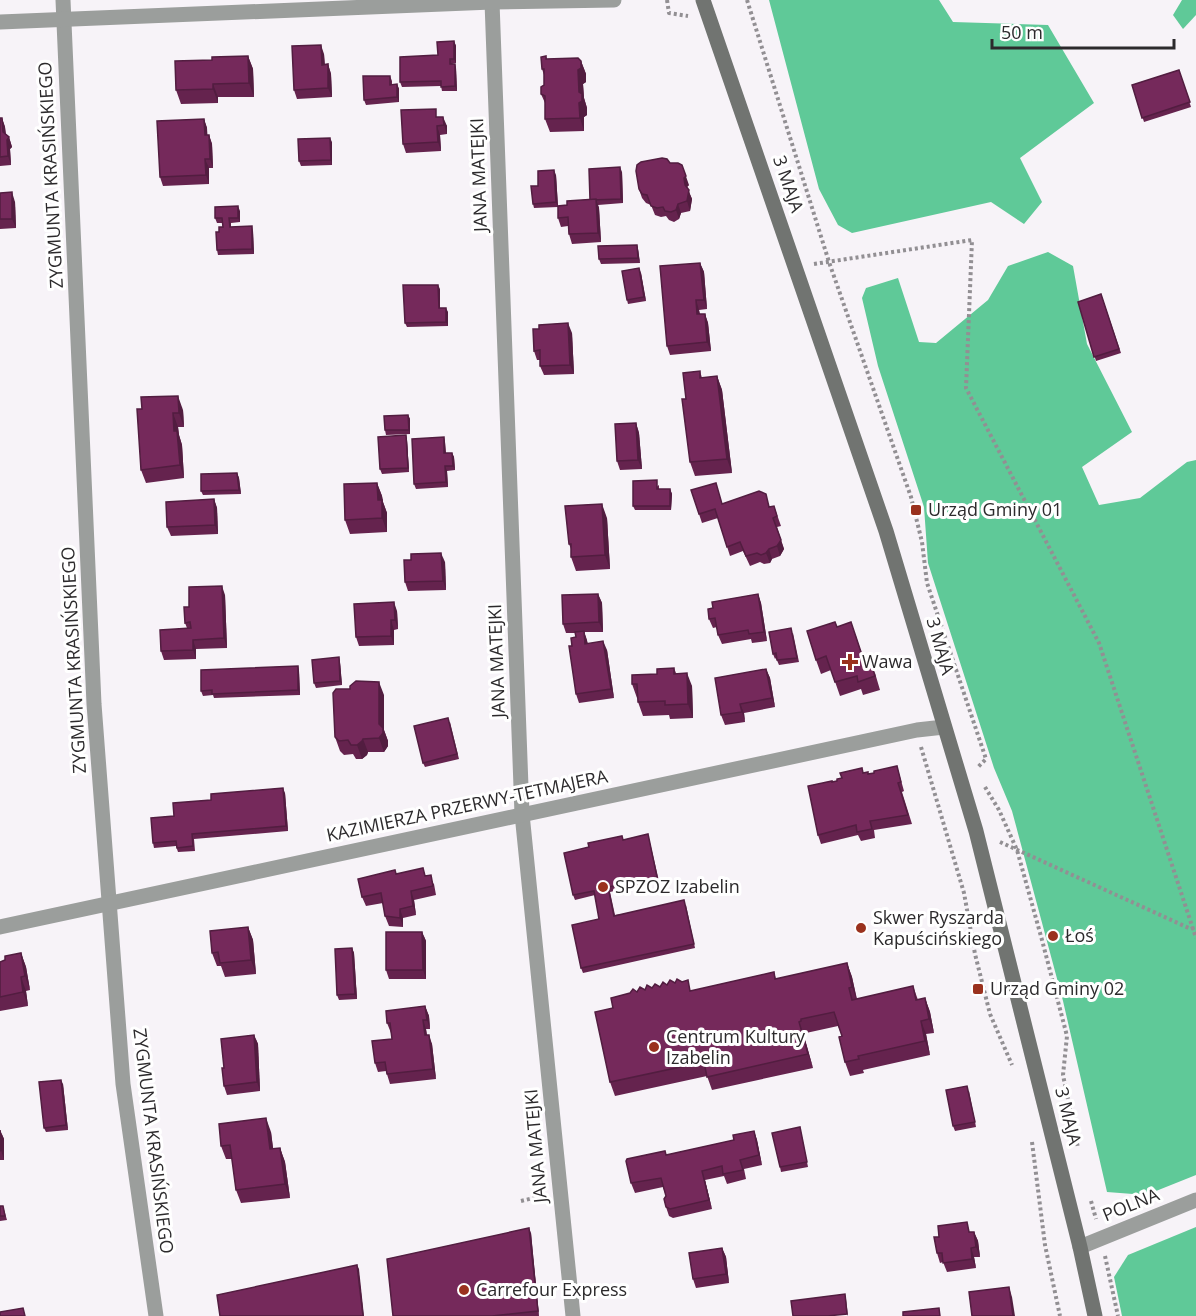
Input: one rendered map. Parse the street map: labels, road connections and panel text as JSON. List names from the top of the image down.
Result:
{
  "streets": {
    "street": [
      "ZYGMUNTA KRASIŃSKIEGO",
      "JANA MATEJKI",
      "3 MAJA",
      "KAZIMIERZA PRZERWY-TETMAJERA",
      "POLNA"
    ]
  },
  "crossings": [
    ["ZYGMUNTA KRASIŃSKIEGO", "KAZIMIERZA PRZERWY-TETMAJERA"],
    ["JANA MATEJKI", "KAZIMIERZA PRZERWY-TETMAJERA"],
    ["3 MAJA", "KAZIMIERZA PRZERWY-TETMAJERA"],
    ["3 MAJA", "POLNA"]
  ],
  "places": {
    "transit": ["Urząd Gminy 01", "Urząd Gminy 02"],
    "health": ["Wawa"],
    "other": [
      "SPZOZ Izabelin",
      "Skwer Ryszarda Kapuścińskiego",
      "Łoś",
      "Centrum Kultury Izabelin",
      "Carrefour Express"
    ]
  },
  "scale_bar": "50 m"
}
